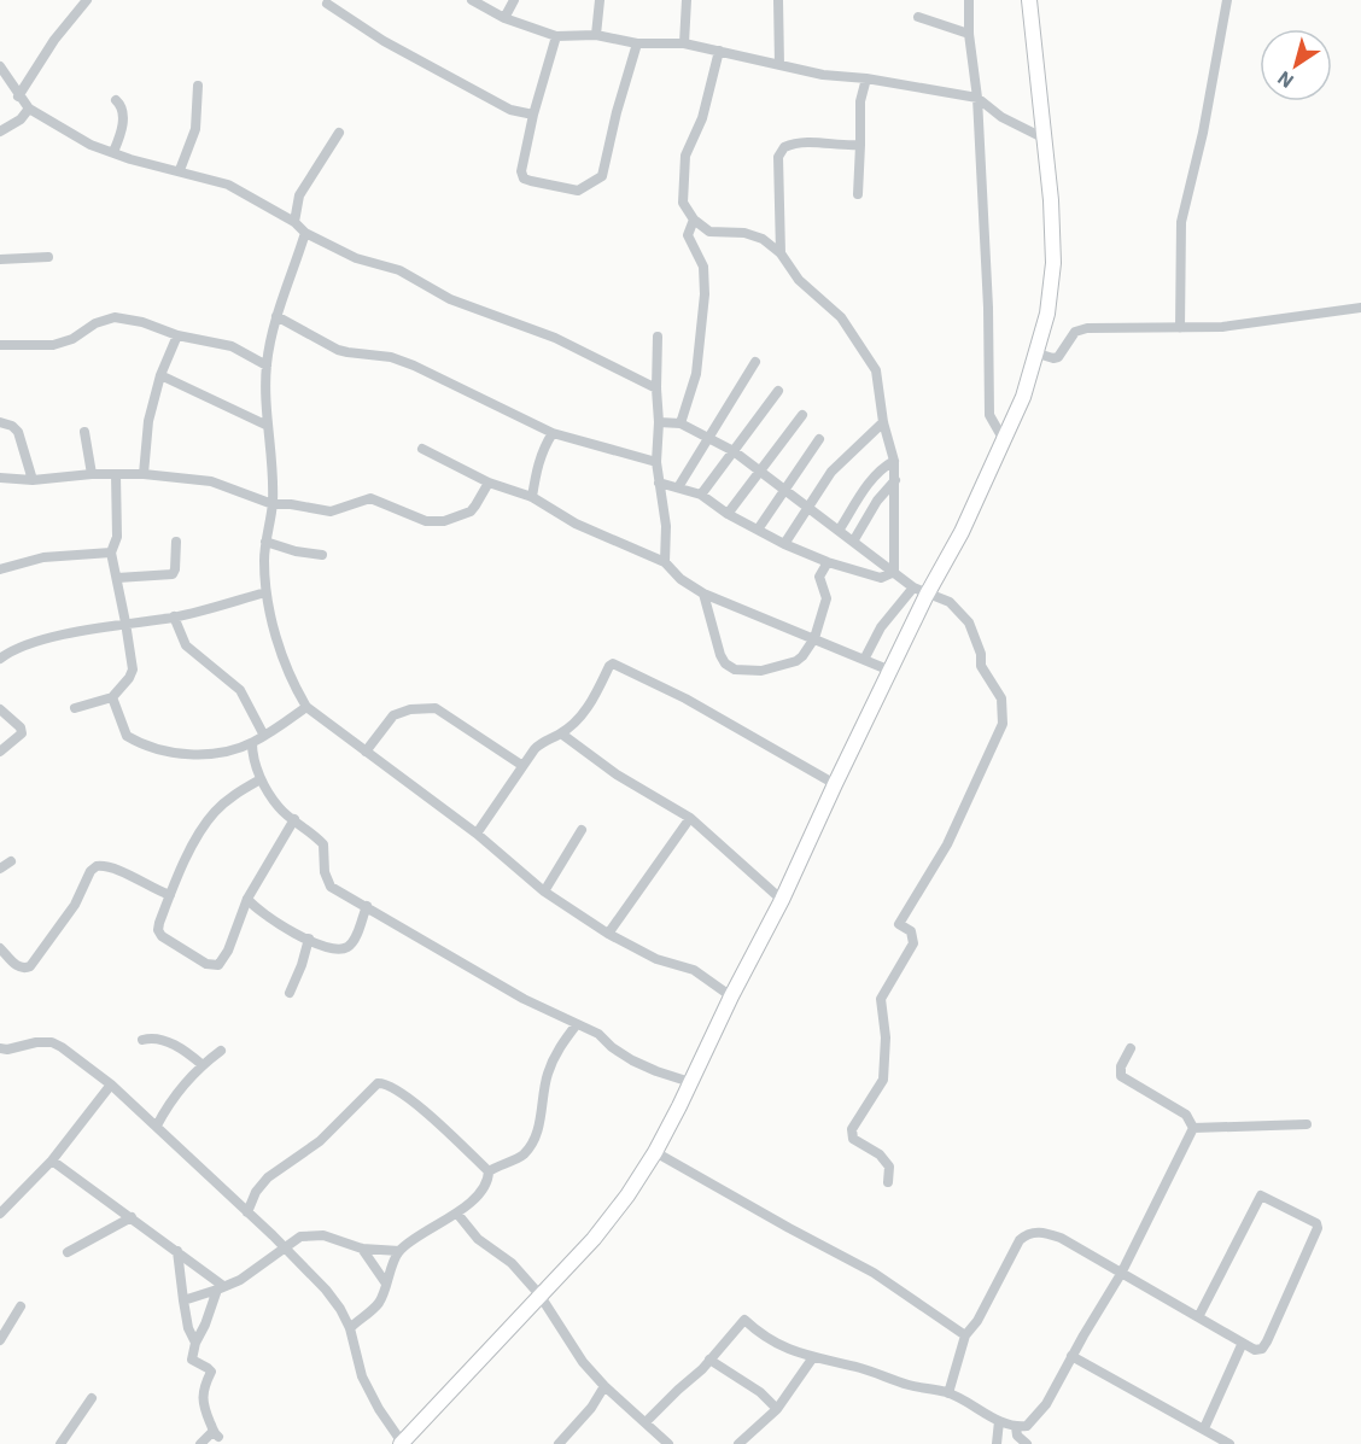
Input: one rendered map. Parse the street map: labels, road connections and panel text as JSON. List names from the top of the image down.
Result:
{
  "north": "bottom left"
}
